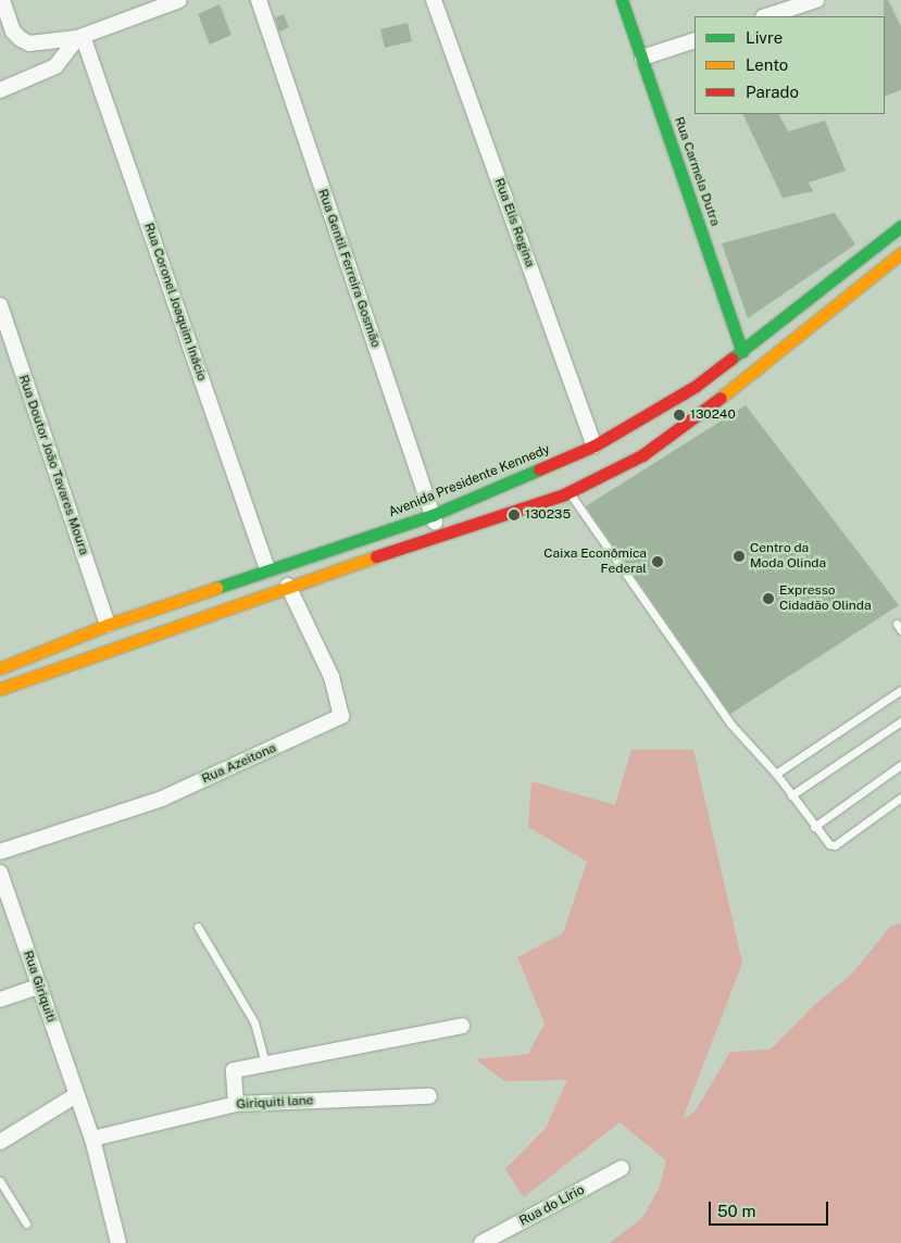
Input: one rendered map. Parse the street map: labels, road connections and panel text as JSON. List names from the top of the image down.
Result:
{
  "streets": {
    "main road": ["Rua Carmela Dutra", "Avenida Presidente Kennedy"],
    "street": [
      "Rua Elis Regina",
      "Rua Gentil Ferreira Gosmão",
      "Rua Coronel Joaquim Inácio",
      "Rua Doutor João Tavares Moura",
      "Rua Azeitona",
      "Rua Giriquiti",
      "Giriquiti lane",
      "Rua do Lírio"
    ]
  },
  "crossings": [
    ["Rua Carmela Dutra", "Avenida Presidente Kennedy"],
    ["Rua Elis Regina", "Avenida Presidente Kennedy"],
    ["Rua Gentil Ferreira Gosmão", "Avenida Presidente Kennedy"],
    ["Rua Coronel Joaquim Inácio", "Avenida Presidente Kennedy"],
    ["Rua Doutor João Tavares Moura", "Avenida Presidente Kennedy"],
    ["Rua Giriquiti", "Giriquiti lane"]
  ],
  "places": [
    "130240",
    "130235",
    "Centro da Moda Olinda",
    "Caixa Econômica Federal",
    "Expresso Cidadão Olinda"
  ],
  "legend": ["Livre", "Lento", "Parado"],
  "scale_bar": "50 m"
}
